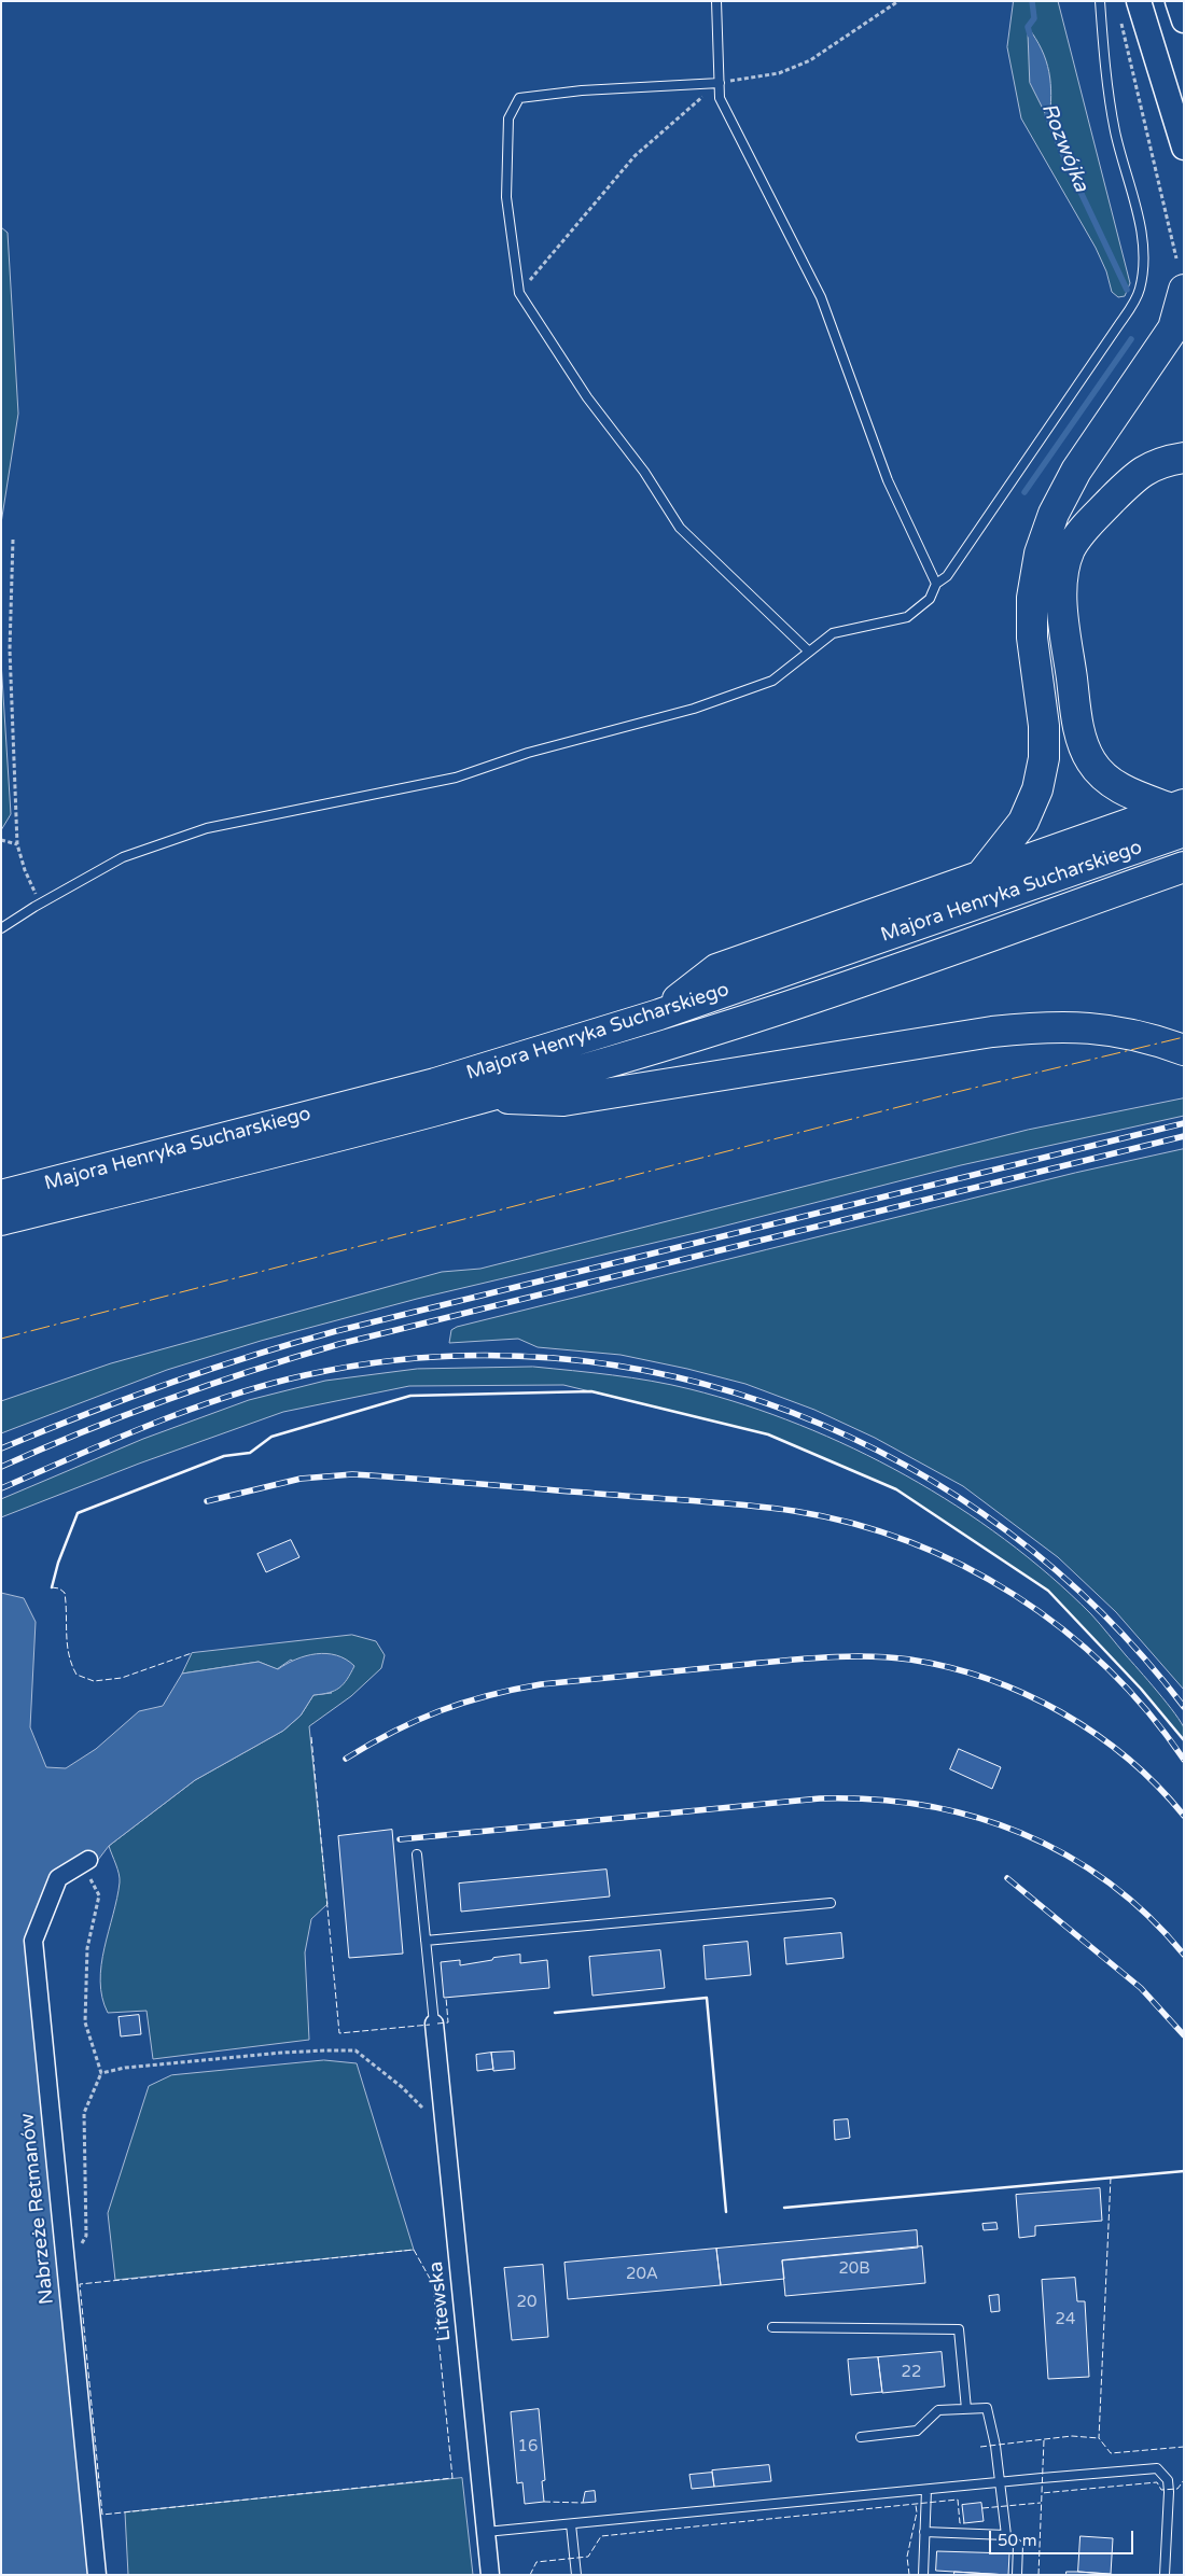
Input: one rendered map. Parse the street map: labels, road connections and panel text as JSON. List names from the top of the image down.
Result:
{
  "streets": {
    "highway": ["Majora Henryka Sucharskiego"],
    "street": ["Nabrzeże Retmanów", "Litewska"]
  },
  "water": ["Rozwójka"],
  "house_numbers": [
    "20B",
    "20A",
    "20",
    "24",
    "22",
    "16"
  ],
  "scale_bar": "50 m"
}
